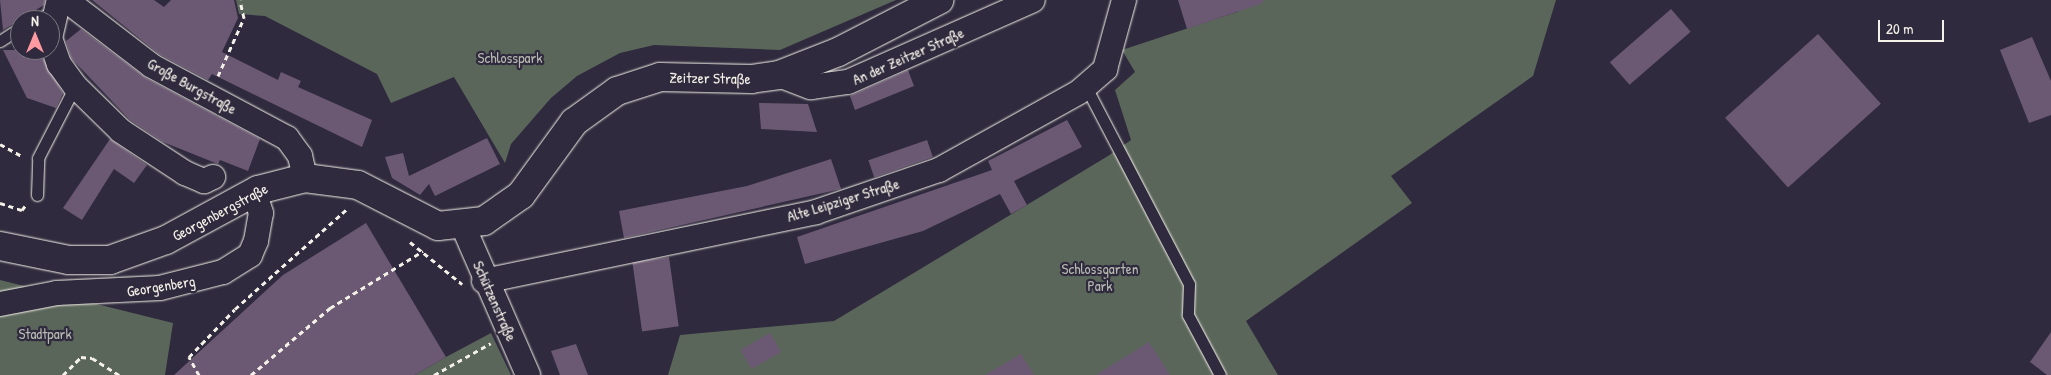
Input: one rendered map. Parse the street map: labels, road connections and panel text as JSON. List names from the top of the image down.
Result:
{
  "streets": {
    "main road": ["Zeitzer Straße", "Georgenbergstraße"],
    "street": [
      "An der Zeitzer Straße",
      "Große Burgstraße",
      "Alte Leipziger Straße",
      "Georgenberg",
      "Schützenstraße"
    ]
  },
  "crossings": [
    ["An der Zeitzer Straße", "Zeitzer Straße"],
    ["Zeitzer Straße", "Georgenbergstraße"],
    ["Zeitzer Straße", "Schützenstraße"],
    ["Große Burgstraße", "Georgenbergstraße"],
    ["Alte Leipziger Straße", "Schützenstraße"],
    ["Georgenbergstraße", "Georgenberg"],
    ["Georgenbergstraße", "Schützenstraße"]
  ],
  "parks": ["Schlosspark", "Schlossgarten Park", "Stadtpark"],
  "scale_bar": "20 m",
  "north": "top"
}
